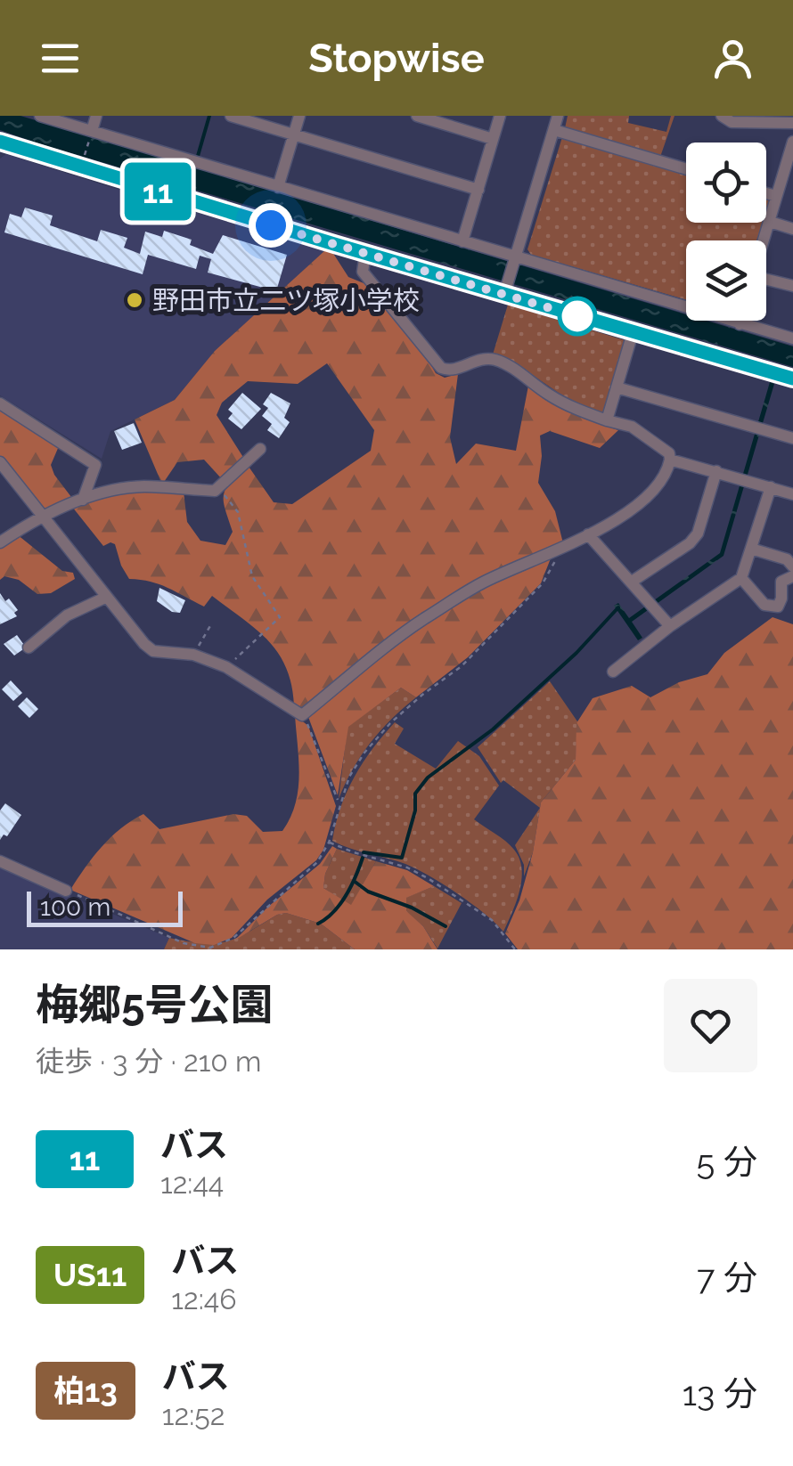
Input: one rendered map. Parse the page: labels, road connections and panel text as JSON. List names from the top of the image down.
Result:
{
  "places": ["野田市立二ツ塚小学校"],
  "lines": ["bus line 11"],
  "scale_bar": "100 m",
  "page": {
    "header": "Stopwise",
    "on_map": "11",
    "scale": "100 m",
    "heading": ["梅郷5号公園", "徒歩 · 3 分 · 210 m"],
    "list": [
      {
        "mark": "11",
        "name": "バス",
        "note": "12:44",
        "value": "5 分"
      },
      {
        "mark": "US11",
        "name": "バス",
        "note": "12:46",
        "value": "7 分"
      },
      {
        "mark": "柏13",
        "name": "バス",
        "note": "12:52",
        "value": "13 分"
      }
    ]
  }
}
